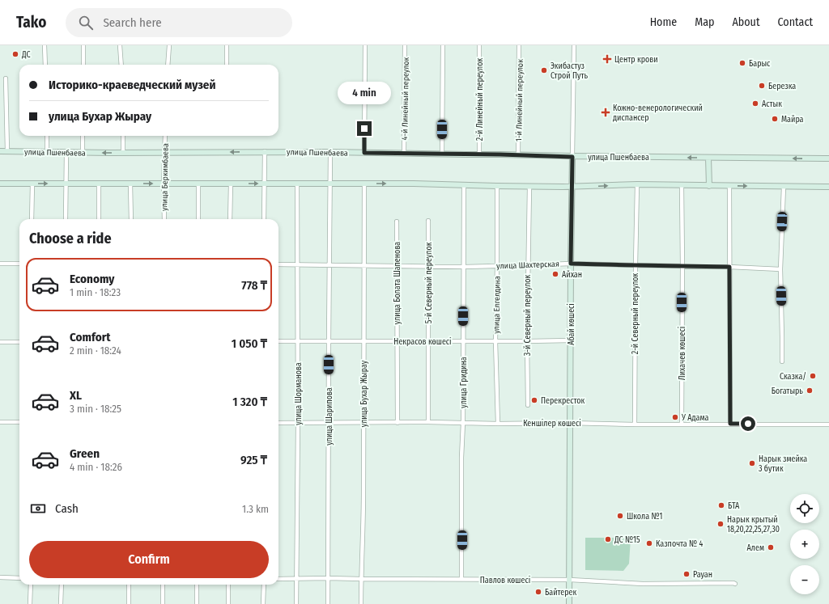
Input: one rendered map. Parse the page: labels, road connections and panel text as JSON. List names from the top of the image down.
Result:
{
  "streets": {
    "street": [
      "4-й Линейный переулок",
      "2-й Линейный переулок",
      "1-й Линейный переулок",
      "улица Пшенбаева",
      "улица Беркимбаева",
      "улица Шахтерская",
      "улица Болата Шапенова",
      "5-й Северный переулок",
      "улица Елгелдина",
      "2-й Северный переулок",
      "3-й Северный переулок",
      "Абай көшесі",
      "Некрасов көшесі",
      "Лихачев көшесі",
      "улица Гридина",
      "улица Шорманова",
      "улица Бухар Жырау",
      "улица Шарипова",
      "Кеншілер көшесі",
      "Павлов көшесі"
    ]
  },
  "crossings": [
    ["4-й Линейный переулок", "улица Пшенбаева"],
    ["2-й Линейный переулок", "улица Пшенбаева"],
    ["1-й Линейный переулок", "улица Пшенбаева"],
    ["улица Пшенбаева", "улица Беркимбаева"],
    ["улица Пшенбаева", "Абай көшесі"],
    ["улица Пшенбаева", "улица Шарипова"],
    ["улица Шахтерская", "улица Болата Шапенова"],
    ["улица Шахтерская", "5-й Северный переулок"],
    ["улица Шахтерская", "улица Елгелдина"],
    ["улица Шахтерская", "2-й Северный переулок"],
    ["улица Шахтерская", "3-й Северный переулок"],
    ["улица Шахтерская", "Абай көшесі"],
    ["улица Шахтерская", "Лихачев көшесі"],
    ["улица Шахтерская", "улица Гридина"],
    ["улица Шахтерская", "улица Шорманова"],
    ["улица Шахтерская", "улица Бухар Жырау"],
    ["улица Шахтерская", "улица Шарипова"],
    ["улица Болата Шапенова", "Некрасов көшесі"],
    ["улица Болата Шапенова", "Кеншілер көшесі"],
    ["5-й Северный переулок", "Некрасов көшесі"],
    ["5-й Северный переулок", "Кеншілер көшесі"],
    ["улица Елгелдина", "Некрасов көшесі"],
    ["улица Елгелдина", "Кеншілер көшесі"],
    ["2-й Северный переулок", "Кеншілер көшесі"],
    ["3-й Северный переулок", "Некрасов көшесі"],
    ["Абай көшесі", "Некрасов көшесі"],
    ["Абай көшесі", "Кеншілер көшесі"],
    ["Абай көшесі", "Павлов көшесі"],
    ["Некрасов көшесі", "улица Гридина"],
    ["Некрасов көшесі", "улица Шорманова"],
    ["Некрасов көшесі", "улица Бухар Жырау"],
    ["Некрасов көшесі", "улица Шарипова"],
    ["Лихачев көшесі", "Кеншілер көшесі"],
    ["улица Гридина", "Кеншілер көшесі"],
    ["улица Гридина", "Павлов көшесі"],
    ["улица Шорманова", "Кеншілер көшесі"],
    ["улица Шорманова", "Павлов көшесі"],
    ["улица Бухар Жырау", "Кеншілер көшесі"],
    ["улица Бухар Жырау", "Павлов көшесі"],
    ["улица Шарипова", "Кеншілер көшесі"],
    ["улица Шарипова", "Павлов көшесі"]
  ],
  "places": {
    "other": [
      "ДС",
      "Барыс",
      "Экибастуз Строй Путь",
      "Березка",
      "Астык",
      "Майра",
      "Айхан",
      "Сказка/",
      "Богатырь",
      "Перекресток",
      "У Адама",
      "Нарык змейка 3 бутик",
      "БТА",
      "Школа №1",
      "Нарык крытый 18,20,22,25,27,30",
      "ДС №15",
      "Казпочта № 4",
      "Алем",
      "Рауан",
      "Байтерек"
    ],
    "health": ["Центр крови", "Кожно-венерологический диспансер"]
  },
  "page": {
    "header": "Tako",
    "search": "Search here",
    "nav": [
      "Home",
      "Map",
      "About",
      "Contact"
    ],
    "banner": ["Историко-краеведческий музей", "улица Бухар Жырау"],
    "bubble": "4 min",
    "heading": "Choose a ride",
    "list": [
      {
        "name": "Economy",
        "note": "1 min · 18:23",
        "value": "778 ₸"
      },
      {
        "name": "Comfort",
        "note": "2 min · 18:24",
        "value": "1 050 ₸"
      },
      {
        "name": "XL",
        "note": "3 min · 18:25",
        "value": "1 320 ₸"
      },
      {
        "name": "Green",
        "note": "4 min · 18:26",
        "value": "925 ₸"
      }
    ],
    "pay": ["Cash", "1.3 km"],
    "map_buttons": ["+", "−"],
    "buttons": "Confirm"
  }
}
